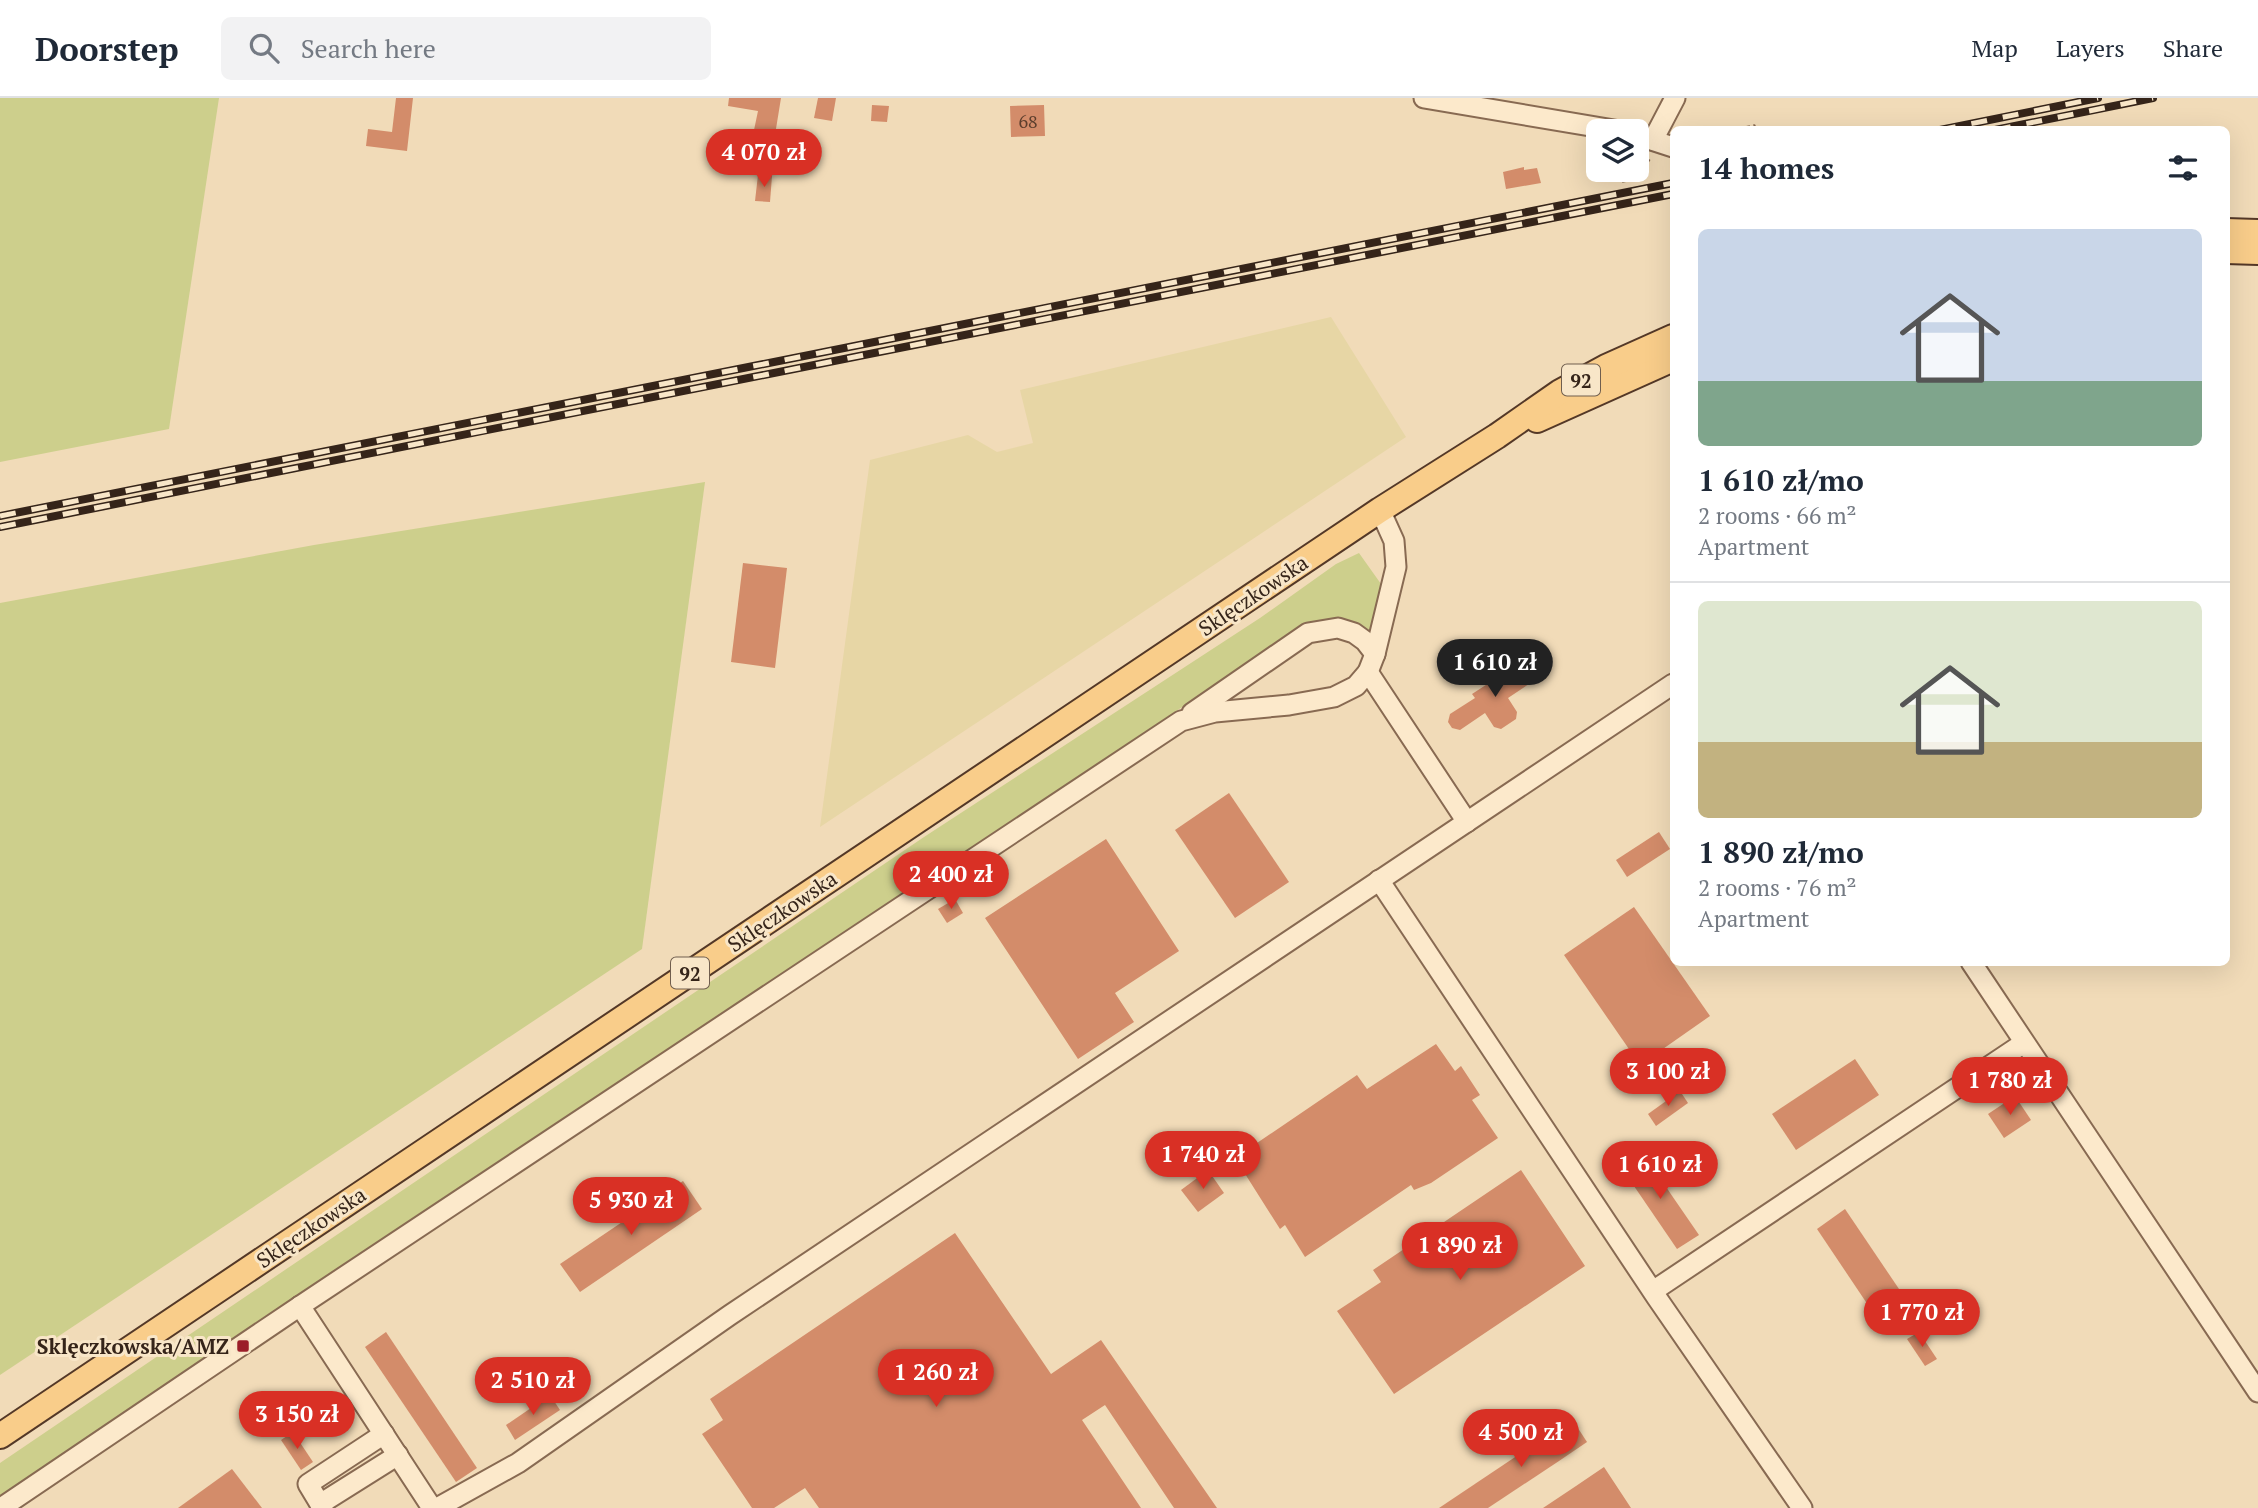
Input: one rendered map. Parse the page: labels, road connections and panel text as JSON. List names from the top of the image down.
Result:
{
  "streets": {
    "main road": ["92", "Sklęczkowska"]
  },
  "places": {
    "transit": ["Sklęczkowska/AMZ"]
  },
  "house_numbers": ["68"],
  "page": {
    "header": "Doorstep",
    "search": "Search here",
    "nav": ["Map", "Layers", "Share"],
    "heading": "14 homes",
    "price": [
      "4 070 zł",
      "1 610 zł",
      "2 400 zł",
      "3 100 zł",
      "1 780 zł",
      "1 740 zł",
      "1 610 zł",
      "5 930 zł",
      "1 890 zł",
      "1 770 zł",
      "1 260 zł",
      "2 510 zł",
      "3 150 zł",
      "4 500 zł"
    ],
    "list": [
      {
        "name": "1 610 zł/mo",
        "note": "2 rooms · 66 m² · Apartment"
      },
      {
        "name": "1 890 zł/mo",
        "note": "2 rooms · 76 m² · Apartment"
      }
    ]
  }
}
